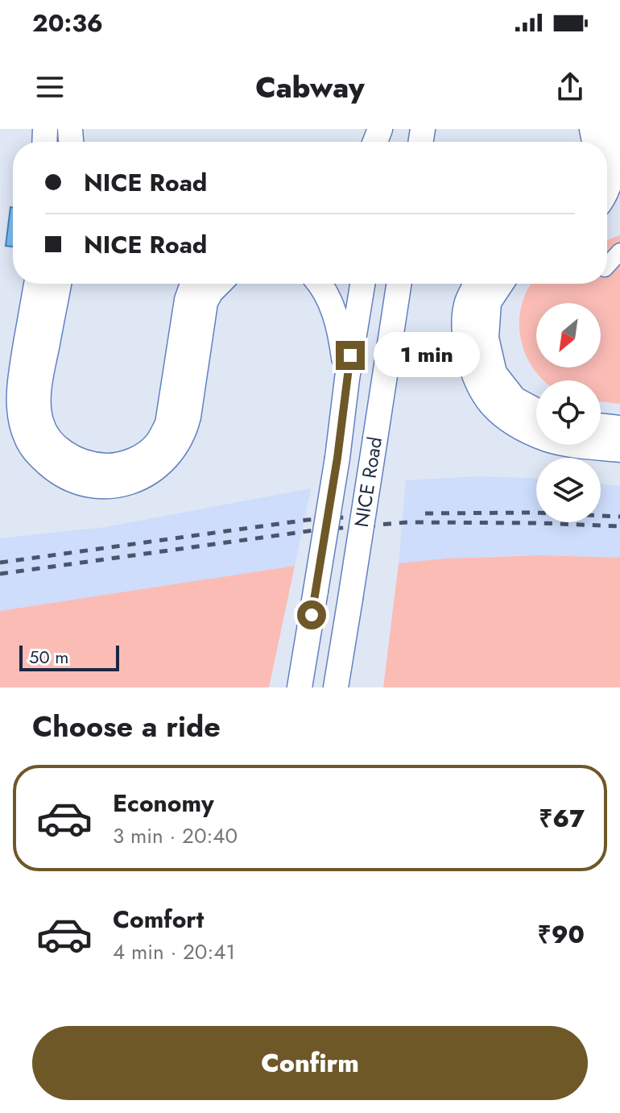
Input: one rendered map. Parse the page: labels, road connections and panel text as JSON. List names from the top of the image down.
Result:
{
  "streets": {
    "highway": ["NICE Road"]
  },
  "scale_bar": "50 m",
  "north": "bottom left",
  "page": {
    "status": "20:36",
    "header": "Cabway",
    "banner": ["NICE Road", "NICE Road"],
    "bubble": "1 min",
    "scale": "50 m",
    "heading": "Choose a ride",
    "list": [
      {
        "name": "Economy",
        "note": "3 min · 20:40",
        "value": "₹67"
      },
      {
        "name": "Comfort",
        "note": "4 min · 20:41",
        "value": "₹90"
      }
    ],
    "buttons": "Confirm"
  }
}
